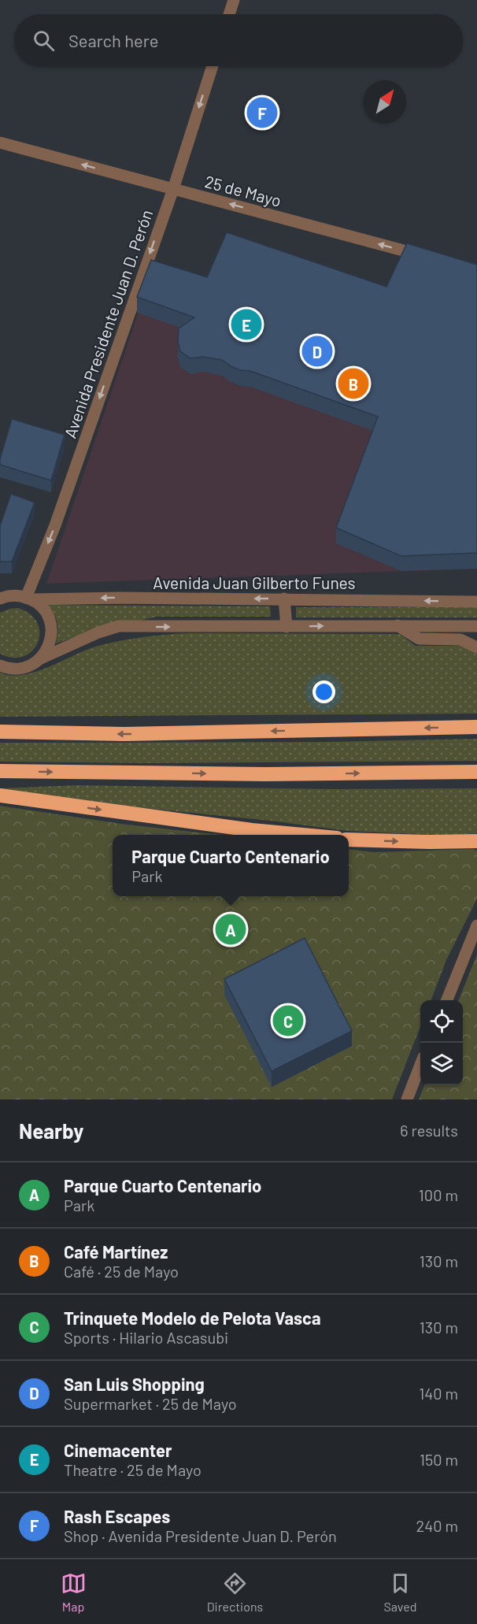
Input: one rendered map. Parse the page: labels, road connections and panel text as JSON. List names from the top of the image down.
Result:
{
  "streets": {
    "street": ["25 de Mayo", "Avenida Presidente Juan D. Perón", "Avenida Juan Gilberto Funes"]
  },
  "crossings": [
    ["25 de Mayo", "Avenida Presidente Juan D. Perón"],
    ["Avenida Presidente Juan D. Perón", "Avenida Juan Gilberto Funes"]
  ],
  "one_way": ["25 de Mayo", "Avenida Presidente Juan D. Perón"],
  "north": "top right",
  "page": {
    "search": "Search here",
    "pins": [
      "F",
      "E",
      "D",
      "B",
      "A",
      "C"
    ],
    "popup": ["Parque Cuarto Centenario", "Park"],
    "heading": ["Nearby", "6 results"],
    "list": [
      {
        "mark": "A",
        "name": "Parque Cuarto Centenario",
        "note": "Park",
        "value": "100 m"
      },
      {
        "mark": "B",
        "name": "Café Martínez",
        "note": "Café · 25 de Mayo",
        "value": "130 m"
      },
      {
        "mark": "C",
        "name": "Trinquete Modelo de Pelota Vasca",
        "note": "Sports · Hilario Ascasubi",
        "value": "130 m"
      },
      {
        "mark": "D",
        "name": "San Luis Shopping",
        "note": "Supermarket · 25 de Mayo",
        "value": "140 m"
      },
      {
        "mark": "E",
        "name": "Cinemacenter",
        "note": "Theatre · 25 de Mayo",
        "value": "150 m"
      },
      {
        "mark": "F",
        "name": "Rash Escapes",
        "note": "Shop · Avenida Presidente Juan D. Perón",
        "value": "240 m"
      }
    ],
    "nav": ["Map", "Directions", "Saved"]
  }
}
